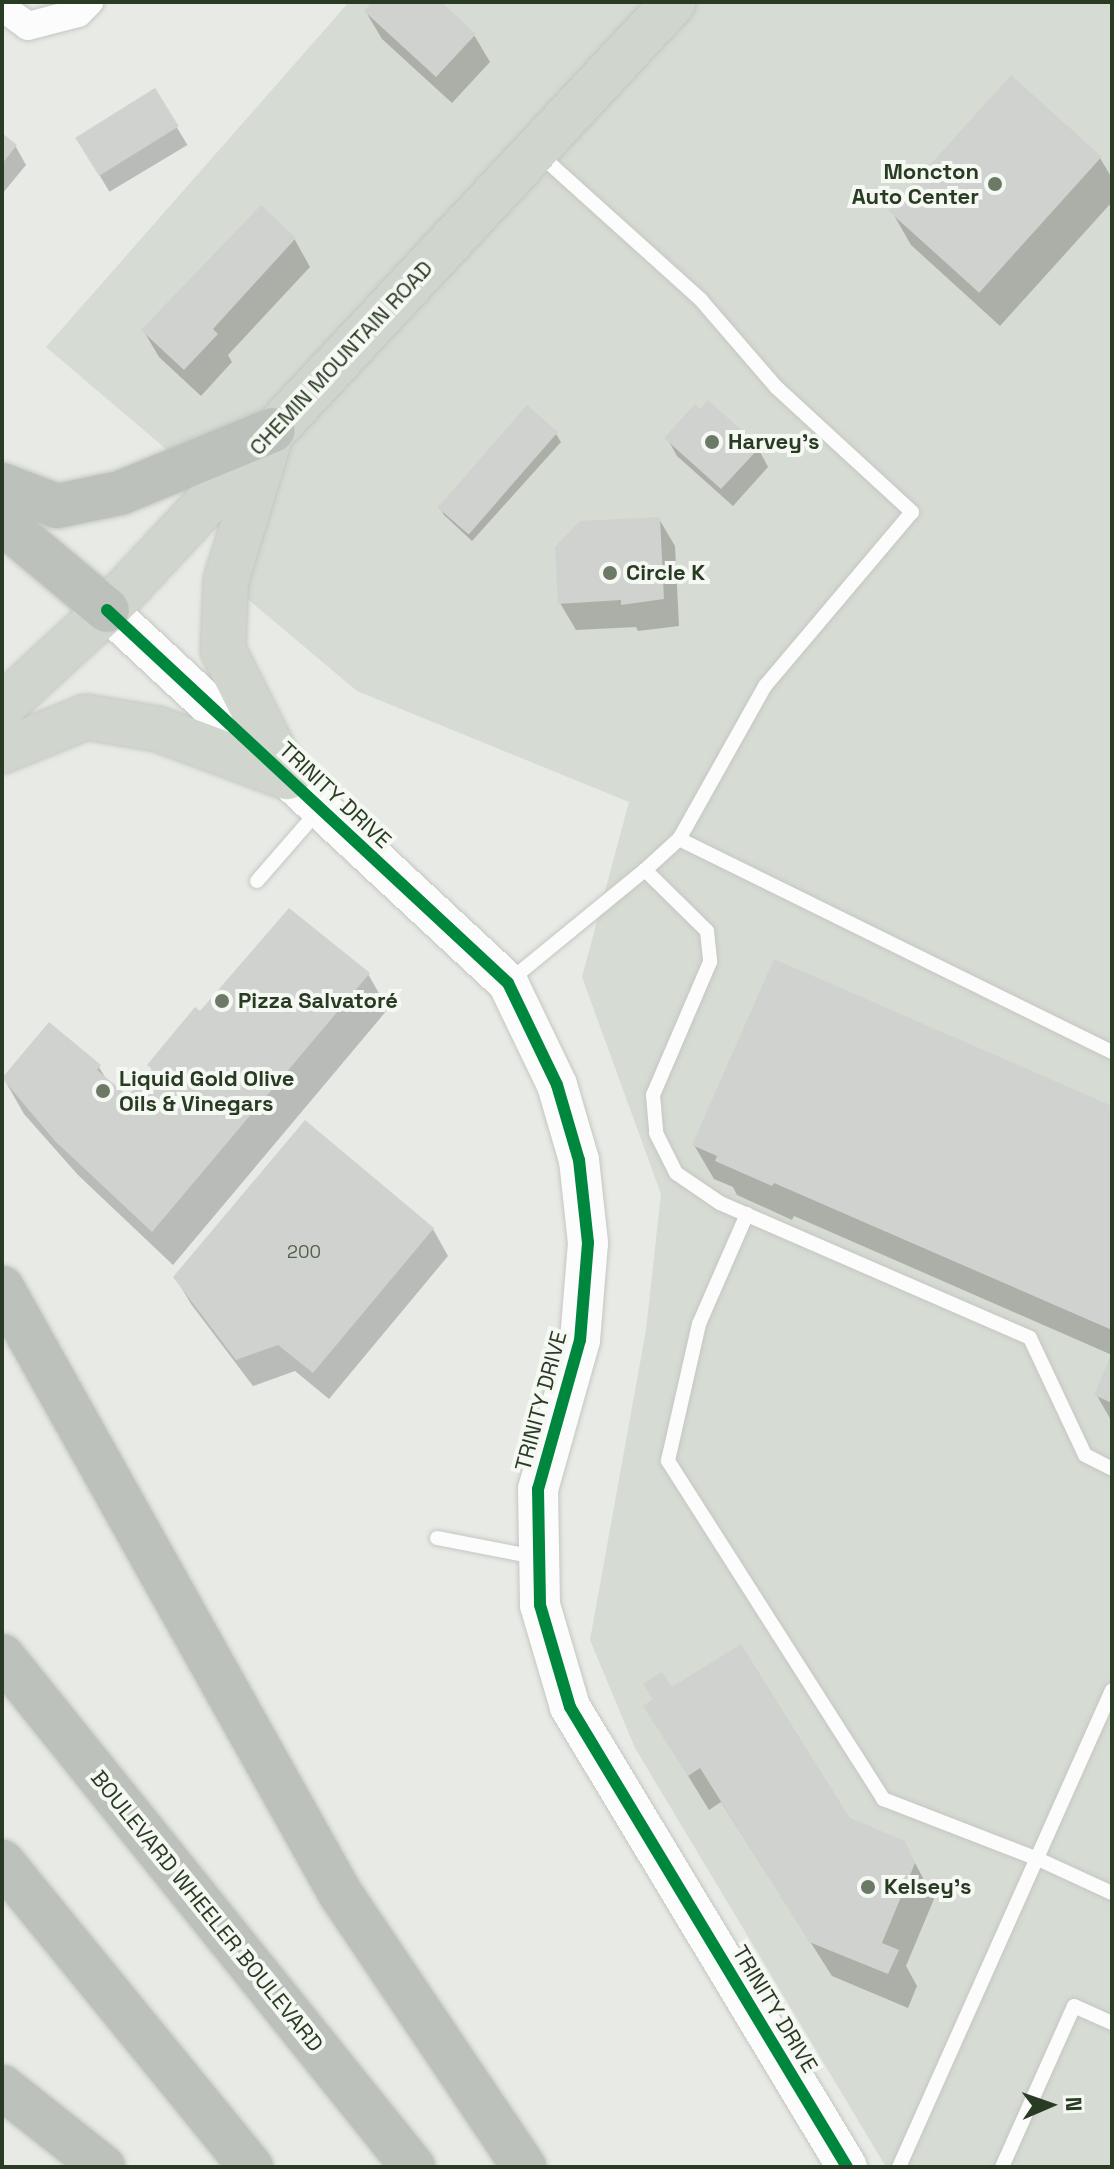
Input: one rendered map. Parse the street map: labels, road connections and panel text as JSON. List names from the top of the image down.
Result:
{
  "streets": {
    "highway": ["BOULEVARD WHEELER BOULEVARD"],
    "main road": ["CHEMIN MOUNTAIN ROAD"],
    "street": ["TRINITY DRIVE"]
  },
  "crossings": [
    ["CHEMIN MOUNTAIN ROAD", "TRINITY DRIVE"]
  ],
  "places": [
    "Moncton Auto Center",
    "Harvey's",
    "Circle K",
    "Pizza Salvatoré",
    "Liquid Gold Olive Oils & Vinegars",
    "Kelsey's"
  ],
  "house_numbers": ["200"],
  "north": "right"
}
